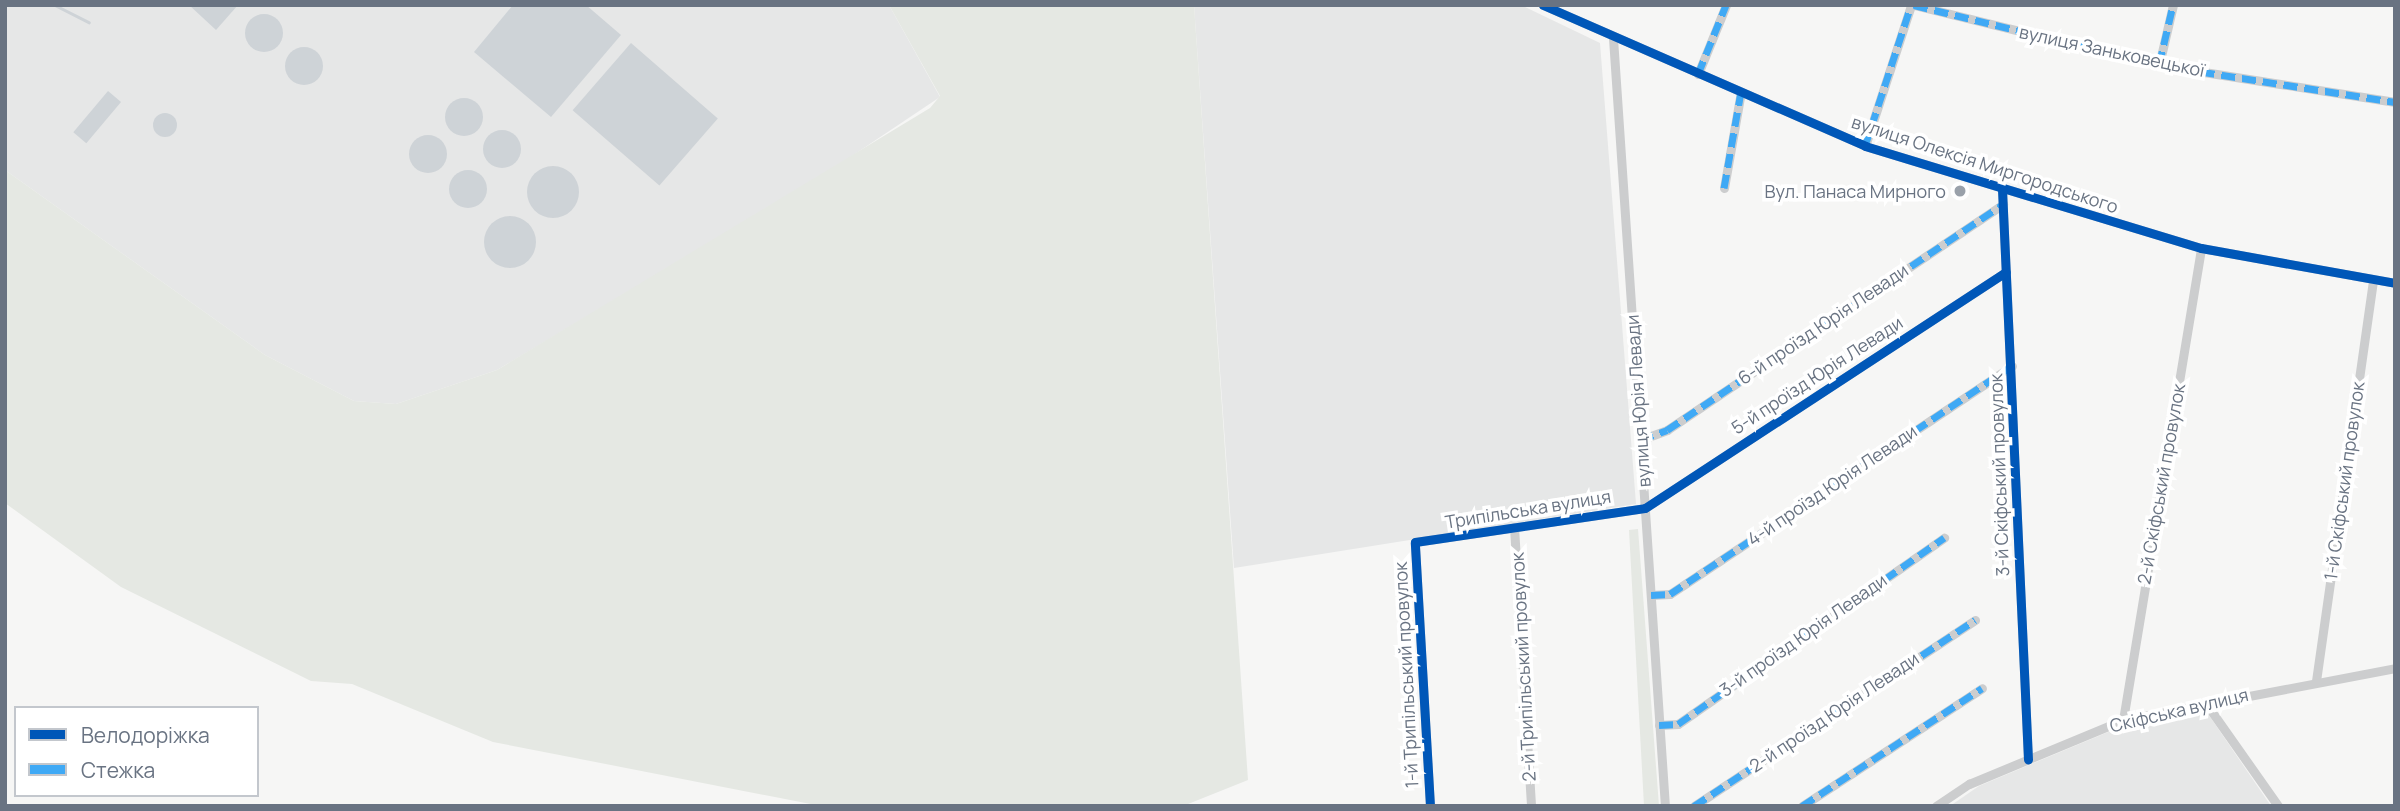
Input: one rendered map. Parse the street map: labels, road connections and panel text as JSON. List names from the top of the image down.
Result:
{
  "streets": {
    "street": [
      "вулиця Заньковецької",
      "вулиця Олексія Миргородського",
      "6-й проїзд Юрія Левади",
      "5-й проїзд Юрія Левади",
      "вулиця Юрія Левади",
      "3-й Скіфський провулок",
      "1-й Скіфський провулок",
      "2-й Скіфський провулок",
      "4-й проїзд Юрія Левади",
      "Трипільська вулиця",
      "3-й проїзд Юрія Левади",
      "2-й Трипільський провулок",
      "1-й Трипільський провулок",
      "Скіфська вулиця",
      "2-й проїзд Юрія Левади"
    ]
  },
  "crossings": [
    ["вулиця Олексія Миргородського", "вулиця Юрія Левади"],
    ["вулиця Олексія Миргородського", "3-й Скіфський провулок"],
    ["вулиця Олексія Миргородського", "1-й Скіфський провулок"],
    ["вулиця Олексія Миргородського", "2-й Скіфський провулок"],
    ["6-й проїзд Юрія Левади", "вулиця Юрія Левади"],
    ["6-й проїзд Юрія Левади", "3-й Скіфський провулок"],
    ["5-й проїзд Юрія Левади", "вулиця Юрія Левади"],
    ["5-й проїзд Юрія Левади", "3-й Скіфський провулок"],
    ["5-й проїзд Юрія Левади", "Трипільська вулиця"],
    ["вулиця Юрія Левади", "4-й проїзд Юрія Левади"],
    ["вулиця Юрія Левади", "Трипільська вулиця"],
    ["вулиця Юрія Левади", "3-й проїзд Юрія Левади"],
    ["3-й Скіфський провулок", "4-й проїзд Юрія Левади"],
    ["3-й Скіфський провулок", "Скіфська вулиця"],
    ["1-й Скіфський провулок", "Скіфська вулиця"],
    ["2-й Скіфський провулок", "Скіфська вулиця"],
    ["Трипільська вулиця", "2-й Трипільський провулок"],
    ["Трипільська вулиця", "1-й Трипільський провулок"]
  ],
  "places": ["Вул. Панаса Мирного"],
  "legend": ["Велодоріжка", "Стежка"]
}
